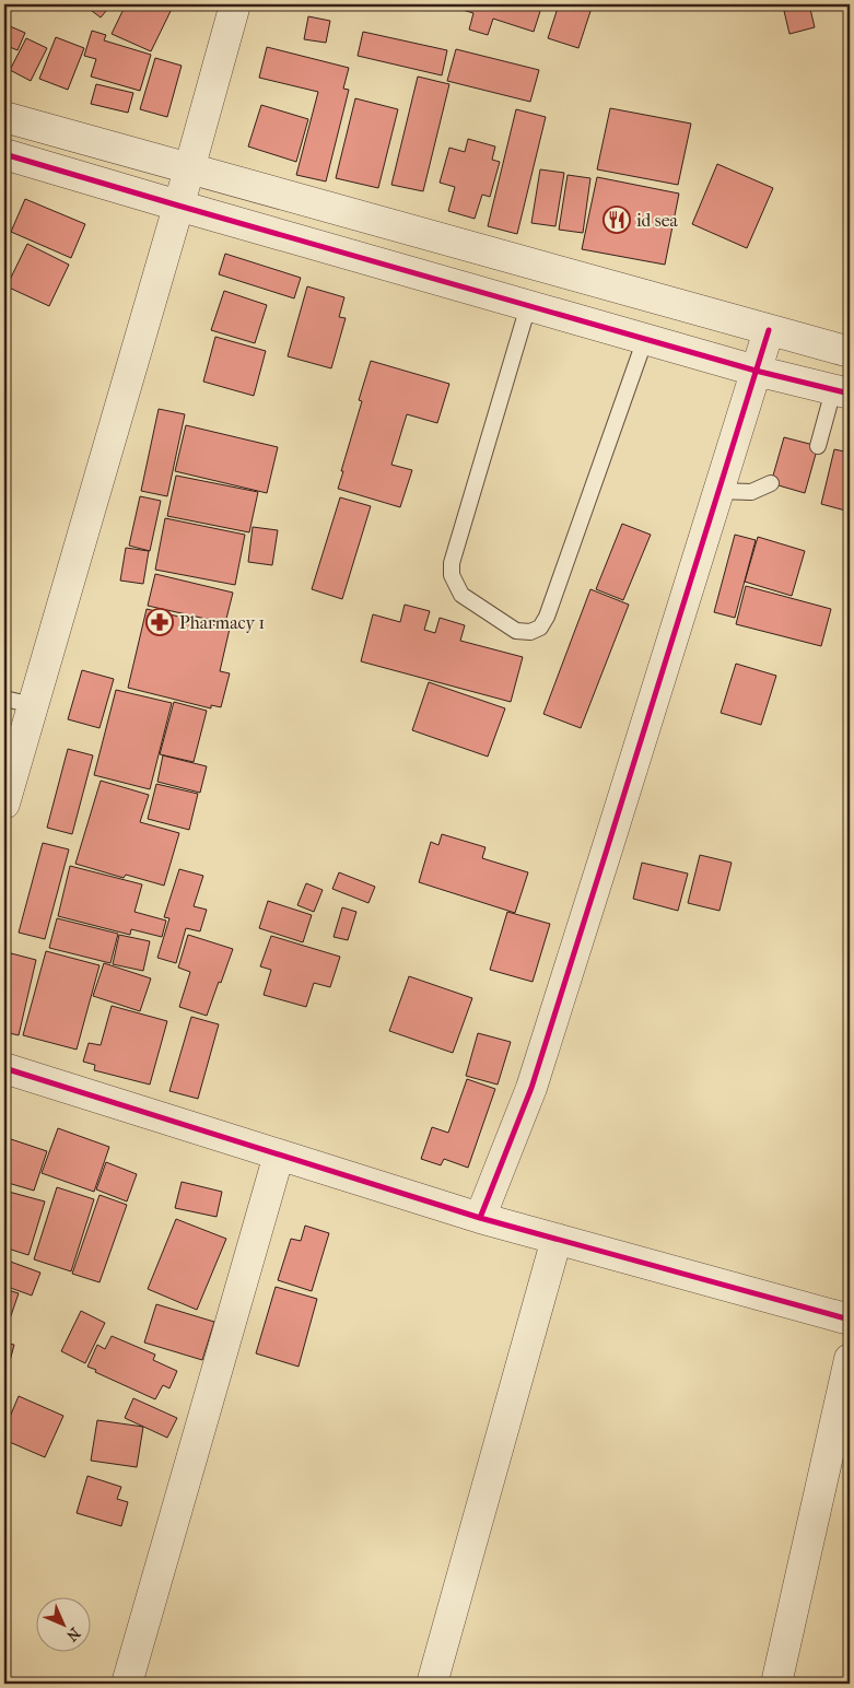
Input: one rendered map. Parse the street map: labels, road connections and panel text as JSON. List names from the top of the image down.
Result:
{
  "places": {
    "restaurant": ["id sea"],
    "pharmacy": ["Pharmacy 1"]
  },
  "north": "bottom right"
}
